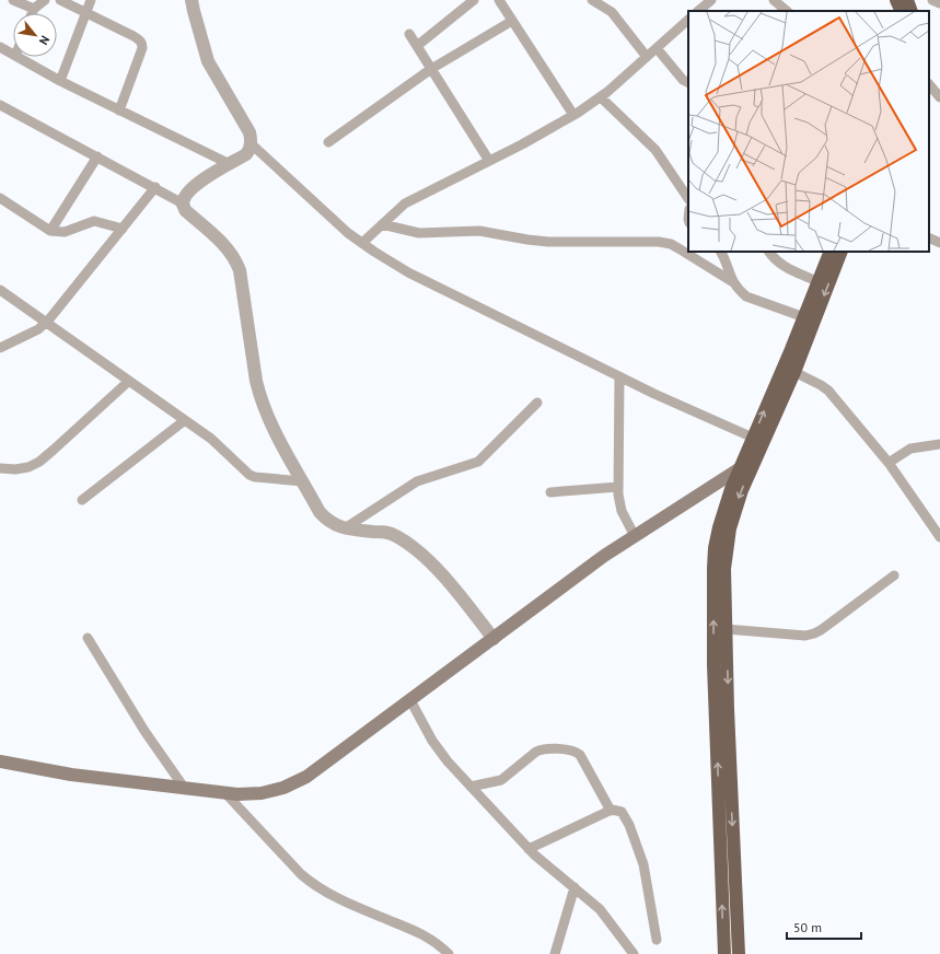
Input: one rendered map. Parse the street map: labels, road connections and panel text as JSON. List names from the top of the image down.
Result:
{
  "scale_bar": "50 m",
  "north": "bottom right"
}
